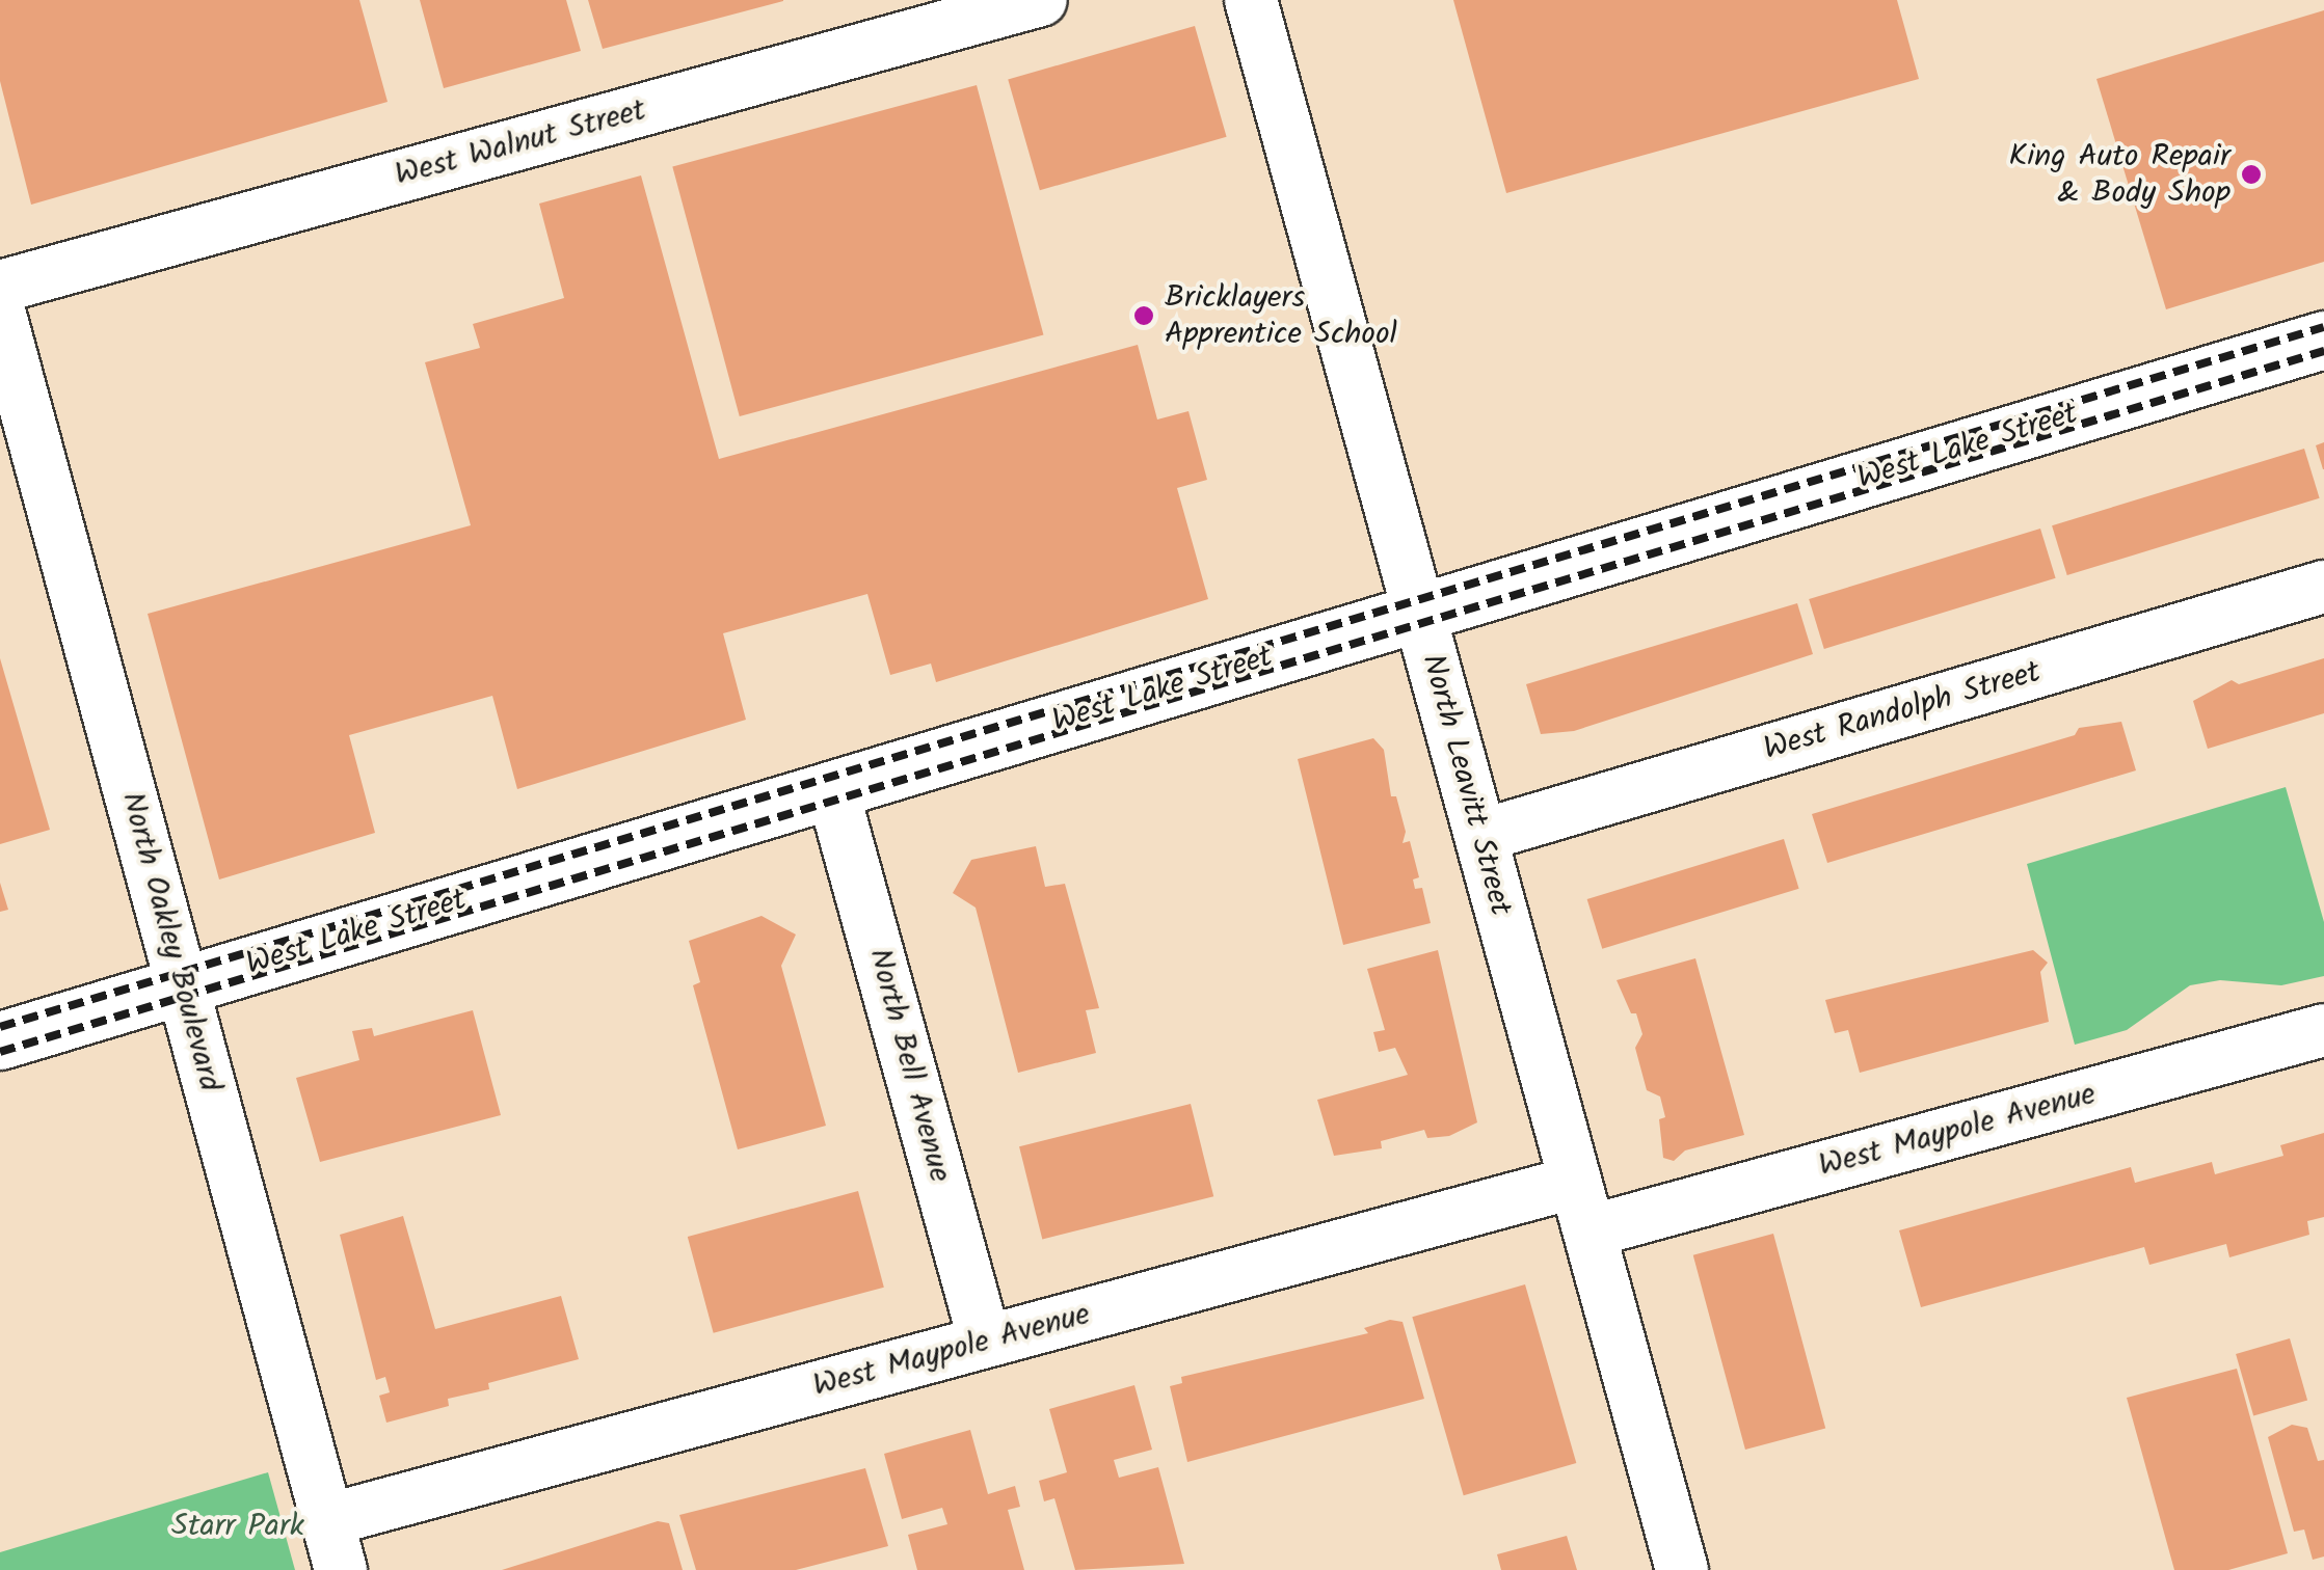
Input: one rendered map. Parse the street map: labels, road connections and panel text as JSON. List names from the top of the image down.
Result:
{
  "streets": {
    "main road": ["West Lake Street"],
    "street": [
      "West Walnut Street",
      "West Randolph Street",
      "North Leavitt Street",
      "North Oakley Boulevard",
      "North Bell Avenue",
      "West Maypole Avenue"
    ]
  },
  "crossings": [
    ["West Lake Street", "North Leavitt Street"],
    ["West Lake Street", "North Oakley Boulevard"],
    ["West Lake Street", "North Bell Avenue"],
    ["West Randolph Street", "North Leavitt Street"],
    ["North Leavitt Street", "West Maypole Avenue"],
    ["North Oakley Boulevard", "West Maypole Avenue"],
    ["North Bell Avenue", "West Maypole Avenue"]
  ],
  "parks": ["Starr Park"],
  "places": ["King Auto Repair & Body Shop", "Bricklayers Apprentice School"]
}
